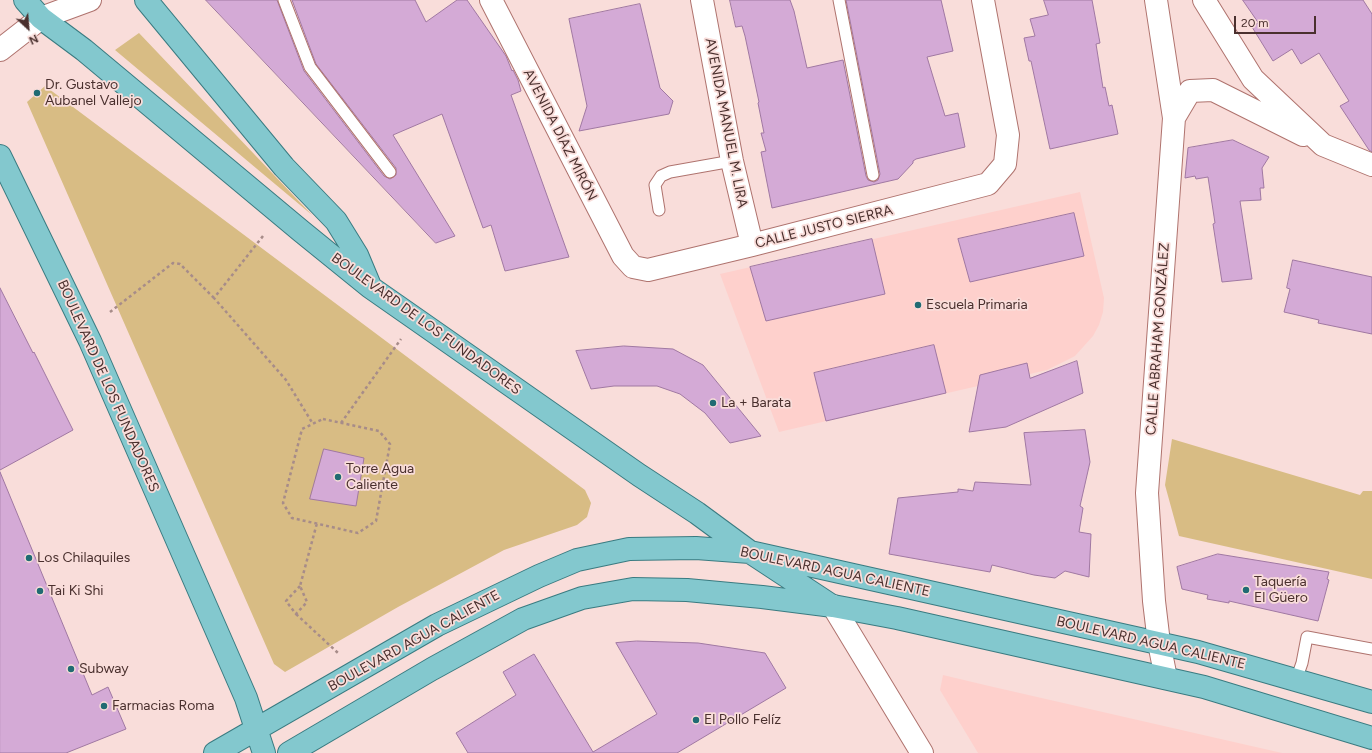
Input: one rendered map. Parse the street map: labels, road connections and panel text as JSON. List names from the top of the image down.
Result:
{
  "streets": {
    "main road": ["BOULEVARD DE LOS FUNDADORES", "BOULEVARD AGUA CALIENTE"],
    "street": [
      "AVENIDA MANUEL M. LIRA",
      "AVENIDA DÍAZ MIRÓN",
      "CALLE JUSTO SIERRA",
      "CALLE ABRAHAM GONZÁLEZ"
    ]
  },
  "crossings": [
    ["AVENIDA MANUEL M. LIRA", "CALLE JUSTO SIERRA"],
    ["AVENIDA DÍAZ MIRÓN", "CALLE JUSTO SIERRA"],
    ["BOULEVARD DE LOS FUNDADORES", "BOULEVARD AGUA CALIENTE"],
    ["CALLE ABRAHAM GONZÁLEZ", "BOULEVARD AGUA CALIENTE"]
  ],
  "places": [
    "Dr. Gustavo Aubanel Vallejo",
    "Escuela Primaria",
    "La + Barata",
    "Torre Agua Caliente",
    "Los Chilaquiles",
    "Taquería El Güero",
    "Tai Ki Shi",
    "Subway",
    "Farmacias Roma",
    "El Pollo Felíz"
  ],
  "scale_bar": "20 m",
  "north": "bottom right"
}
